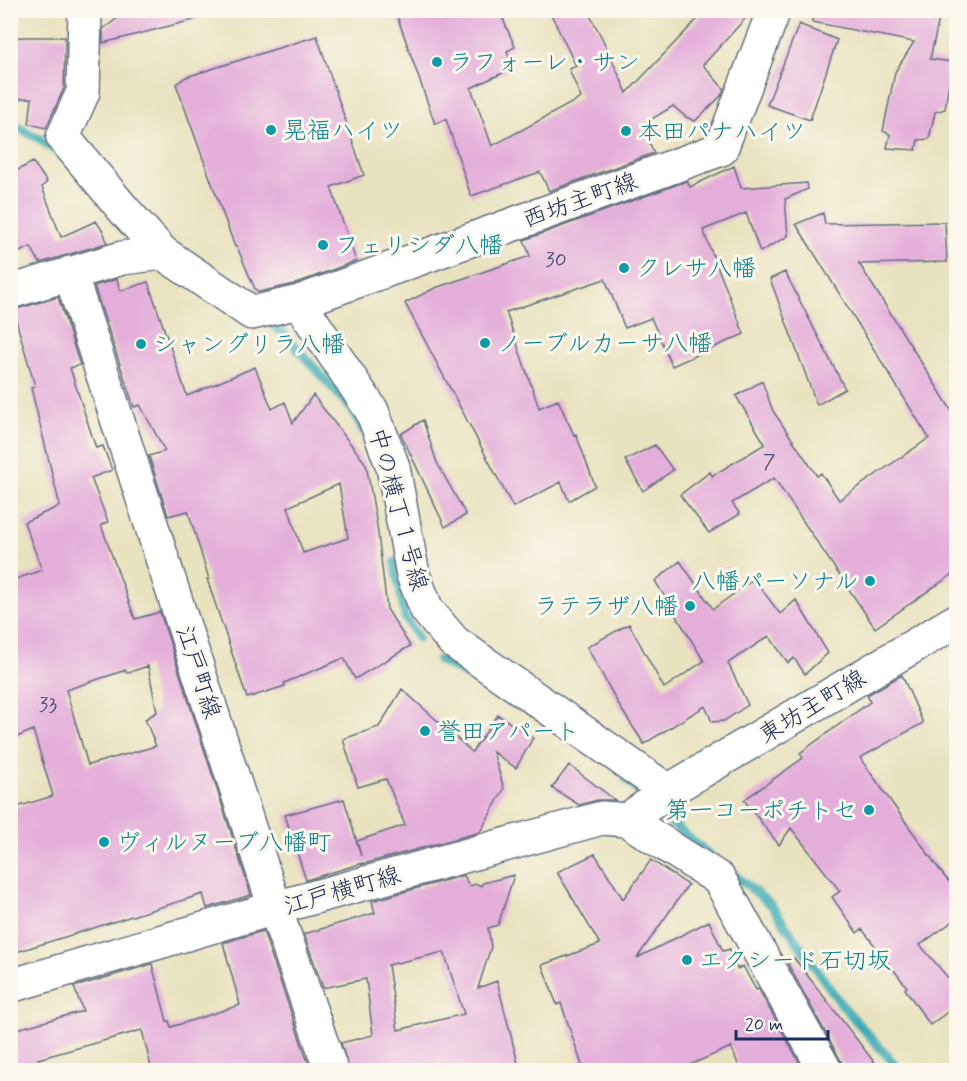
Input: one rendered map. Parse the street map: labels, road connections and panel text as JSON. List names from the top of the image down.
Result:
{
  "streets": {
    "street": [
      "西坊主町線",
      "中の横丁１号線",
      "江戸町線",
      "東坊主町線",
      "江戸横町線"
    ]
  },
  "crossings": [
    ["西坊主町線", "中の横丁１号線"],
    ["中の横丁１号線", "東坊主町線"],
    ["中の横丁１号線", "江戸横町線"],
    ["江戸町線", "江戸横町線"],
    ["東坊主町線", "江戸横町線"]
  ],
  "places": [
    "ラフォーレ・サン",
    "晃福ハイツ",
    "本田パナハイツ",
    "フェリシダ八幡",
    "クレサ八幡",
    "ノーブルカーサ八幡",
    "シャングリラ八幡",
    "八幡パーソナル",
    "ラテラザ八幡",
    "誉田アパート",
    "第一コーポチトセ",
    "ヴィルヌーブ八幡町",
    "エクシード石切坂"
  ],
  "house_numbers": ["30", "7", "33"],
  "scale_bar": "20 m"
}
